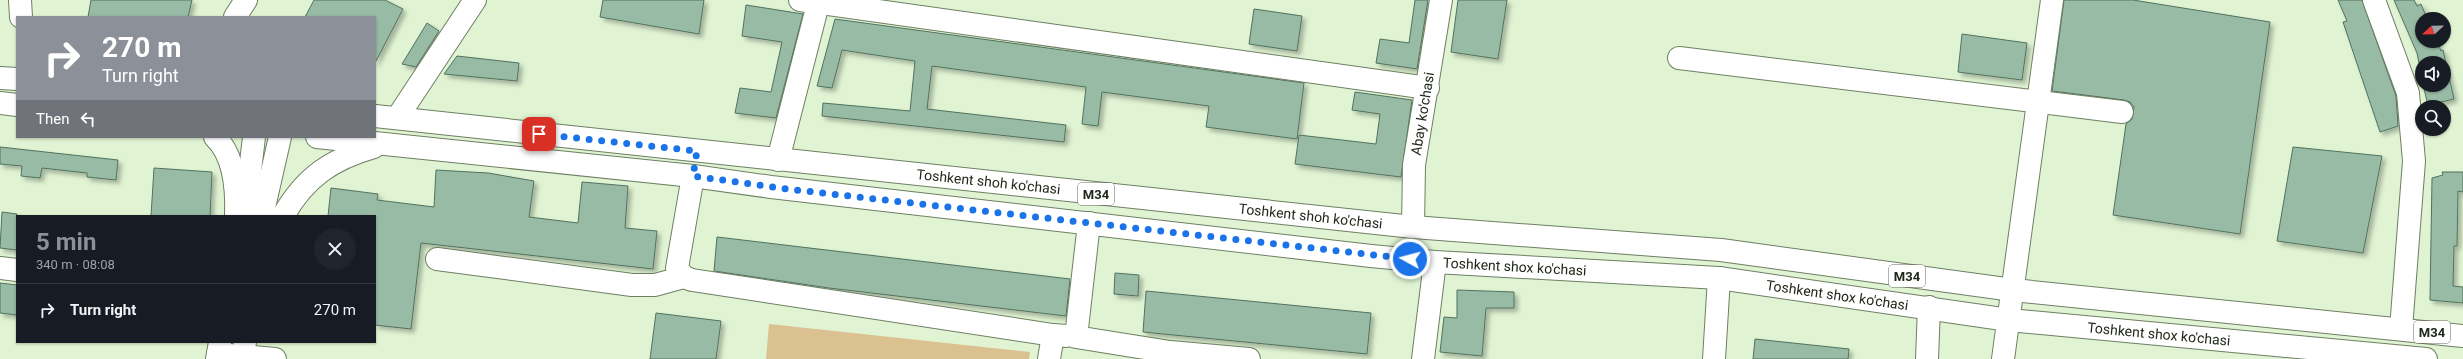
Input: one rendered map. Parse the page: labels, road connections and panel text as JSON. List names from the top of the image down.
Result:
{
  "streets": {
    "main road": [
      "Abay ko'chasi",
      "Toshkent shoh ko'chasi",
      "M34",
      "Toshkent shox ko'chasi"
    ]
  },
  "crossings": [
    ["Abay ko'chasi", "Toshkent shoh ko'chasi"],
    ["Abay ko'chasi", "Toshkent shox ko'chasi"],
    ["Toshkent shoh ko'chasi", "M34"],
    ["Toshkent shoh ko'chasi", "Toshkent shox ko'chasi"]
  ],
  "north": "left",
  "page": {
    "turn": ["270 m", "Turn right"],
    "then": "Then",
    "heading": ["5 min", "340 m · 08:08"],
    "list": [
      {
        "name": "Turn right",
        "value": "270 m"
      }
    ]
  }
}
